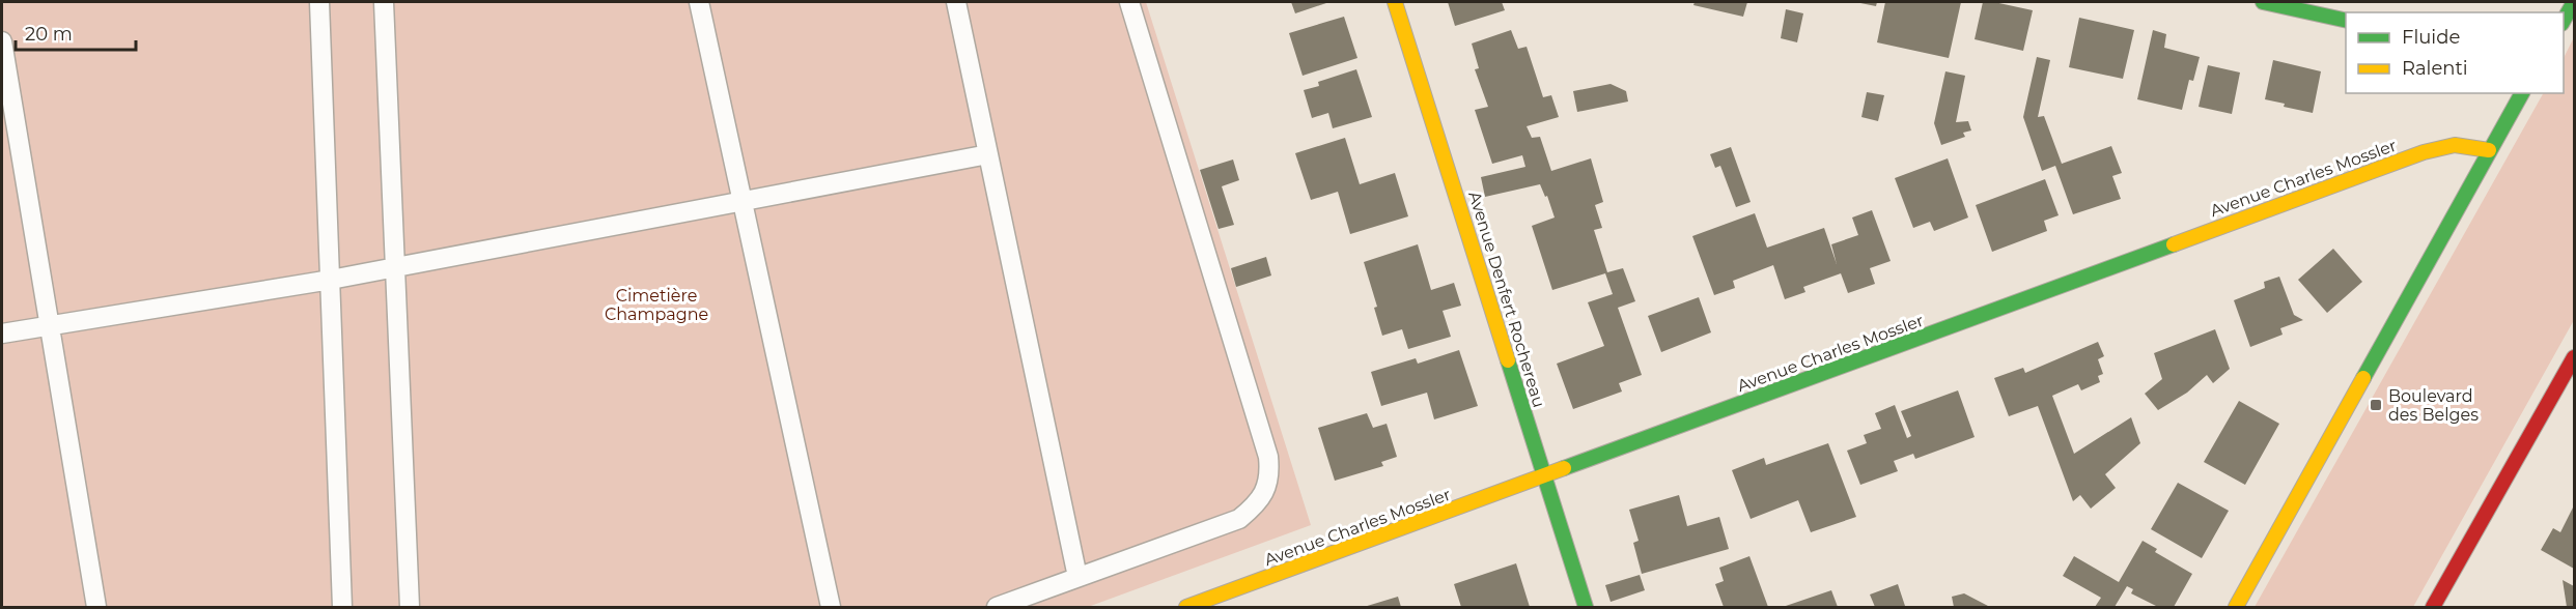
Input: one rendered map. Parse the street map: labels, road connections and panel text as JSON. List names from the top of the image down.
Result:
{
  "streets": {
    "street": ["Avenue Charles Mossler", "Avenue Denfert Rochereau"]
  },
  "crossings": [
    ["Avenue Charles Mossler", "Avenue Denfert Rochereau"]
  ],
  "parks": ["Cimetière Champagne"],
  "places": {
    "transit": ["Boulevard des Belges"]
  },
  "legend": ["Fluide", "Ralenti"],
  "scale_bar": "20 m"
}
